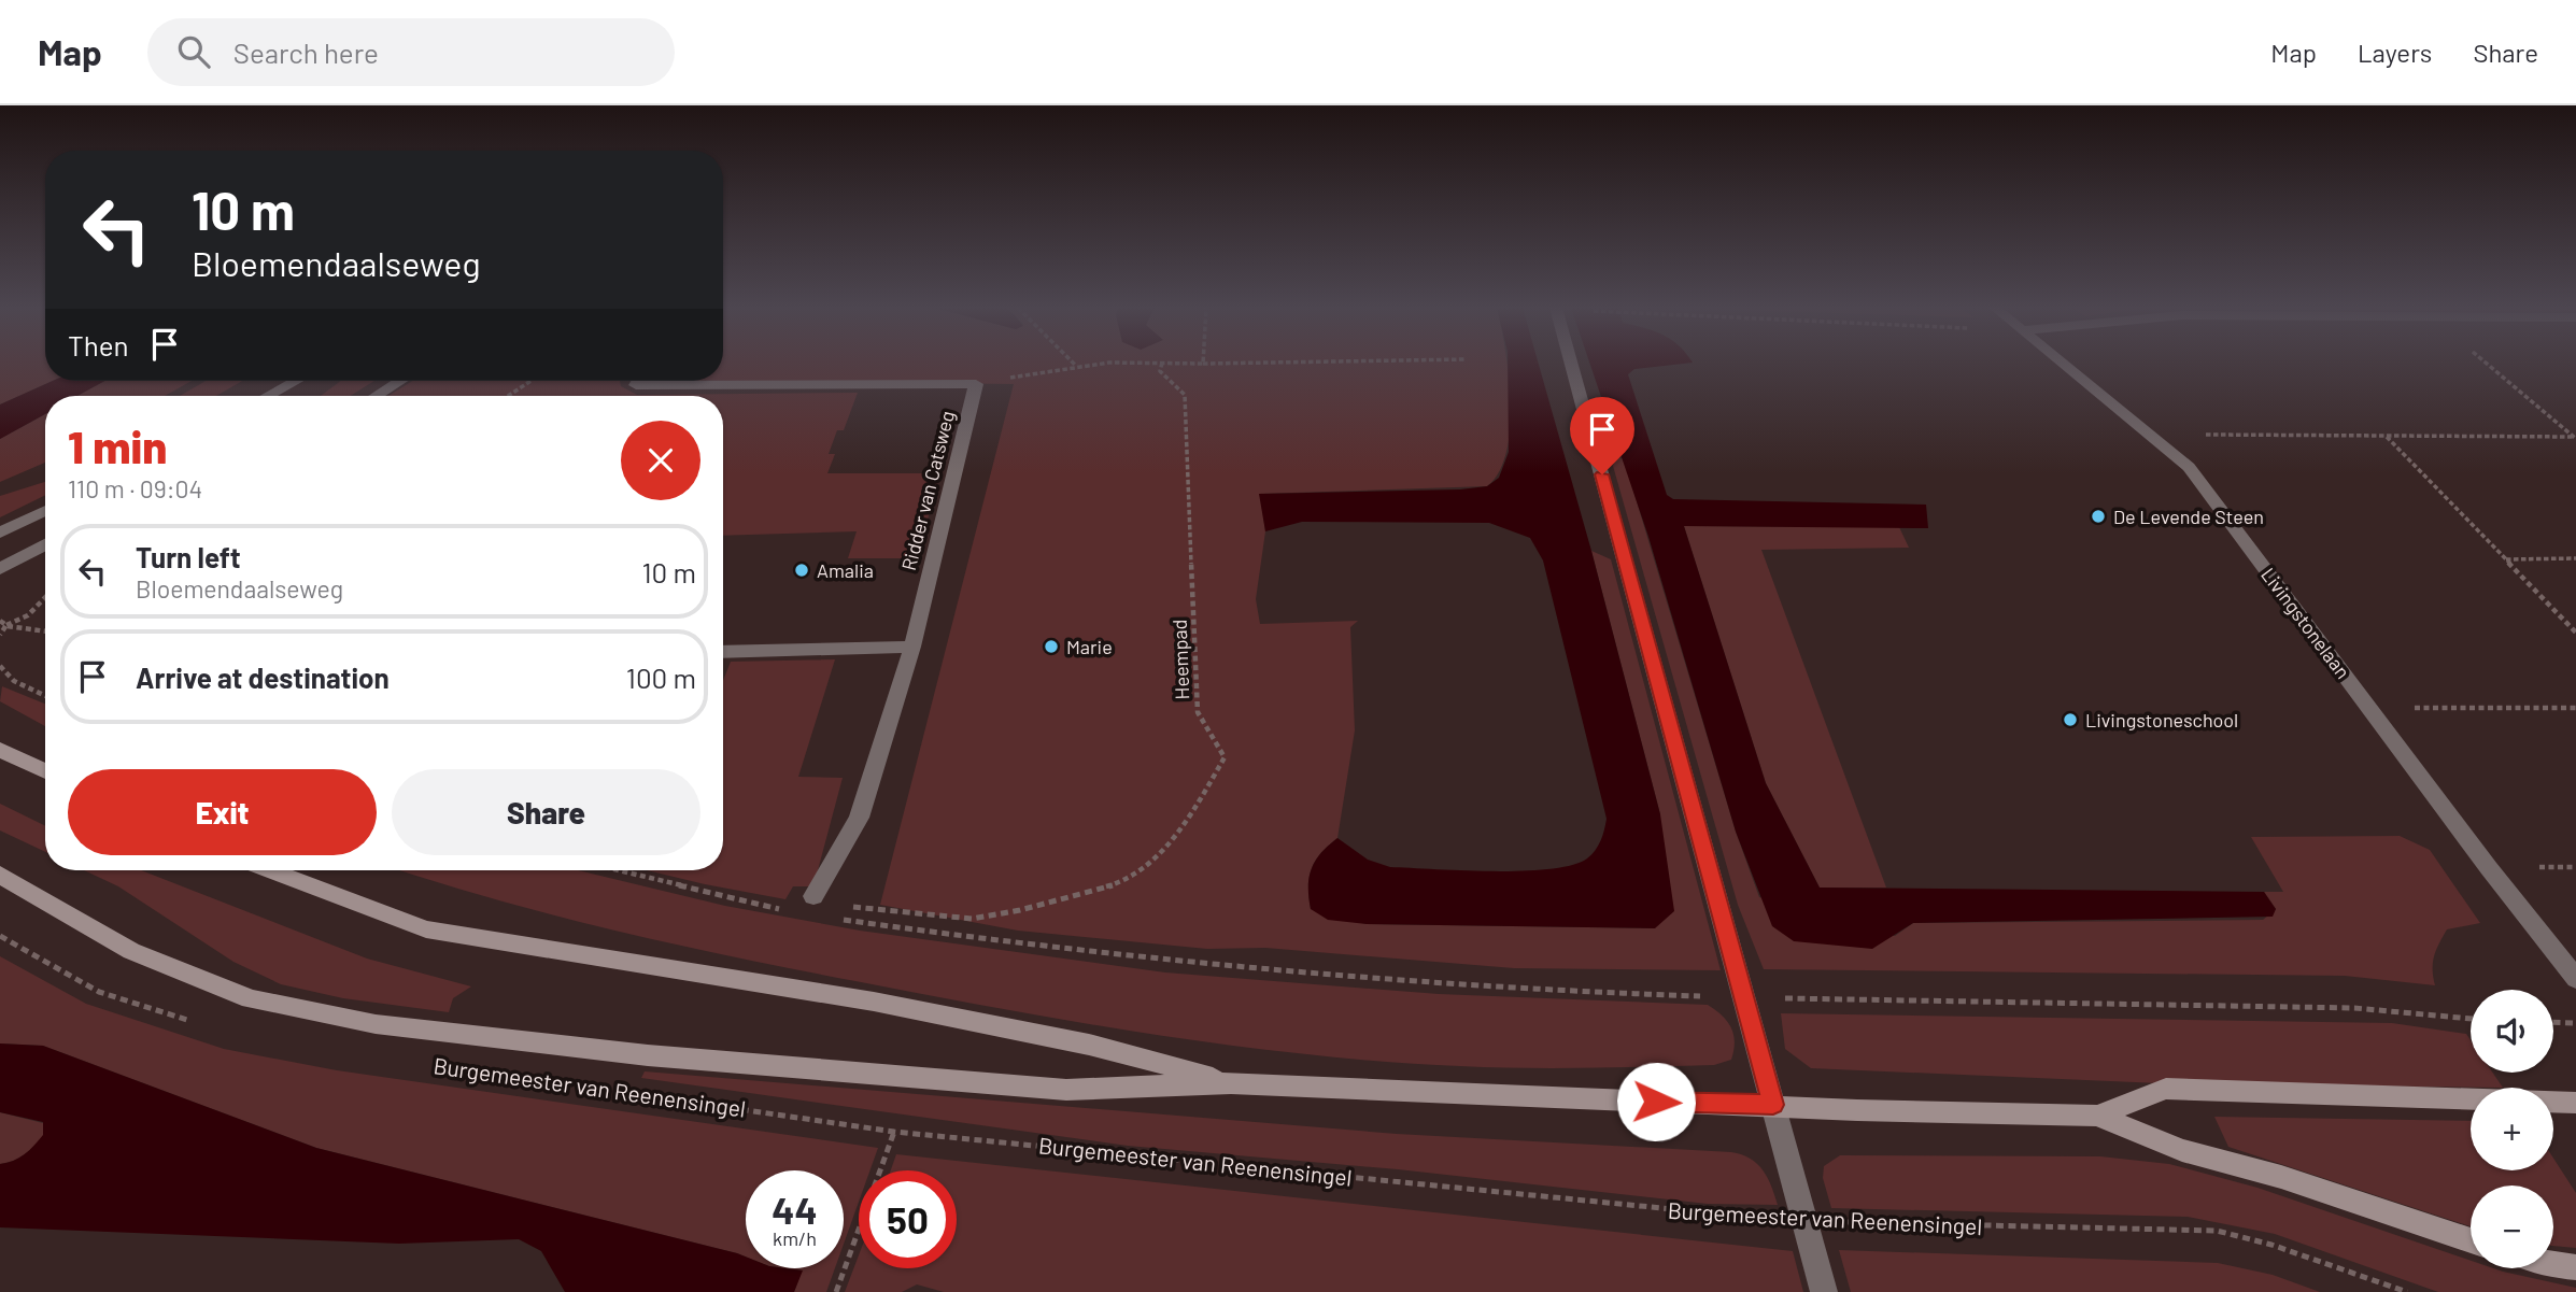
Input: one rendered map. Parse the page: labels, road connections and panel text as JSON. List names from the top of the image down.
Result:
{
  "streets": {
    "main road": ["Burgemeester van Reenensingel"],
    "street": ["Ridder van Catsweg", "Livingstonelaan"],
    "path": ["Heempad"]
  },
  "crossings": [
    ["Ridder van Catsweg", "Heempad"]
  ],
  "places": [
    "De Levende Steen",
    "Amalia",
    "Marie",
    "Livingstoneschool"
  ],
  "page": {
    "header": "Map",
    "search": "Search here",
    "nav": ["Map", "Layers", "Share"],
    "turn": ["10 m", "Bloemendaalseweg"],
    "then": "Then",
    "heading": ["1 min", "110 m · 09:04"],
    "list": [
      {
        "name": "Turn left",
        "note": "Bloemendaalseweg",
        "value": "10 m"
      },
      {
        "name": "Arrive at destination",
        "value": "100 m"
      }
    ],
    "buttons": ["Exit", "Share"],
    "map_buttons": ["+", "−"],
    "speed": "44 km/h",
    "limit": "50"
  }
}
